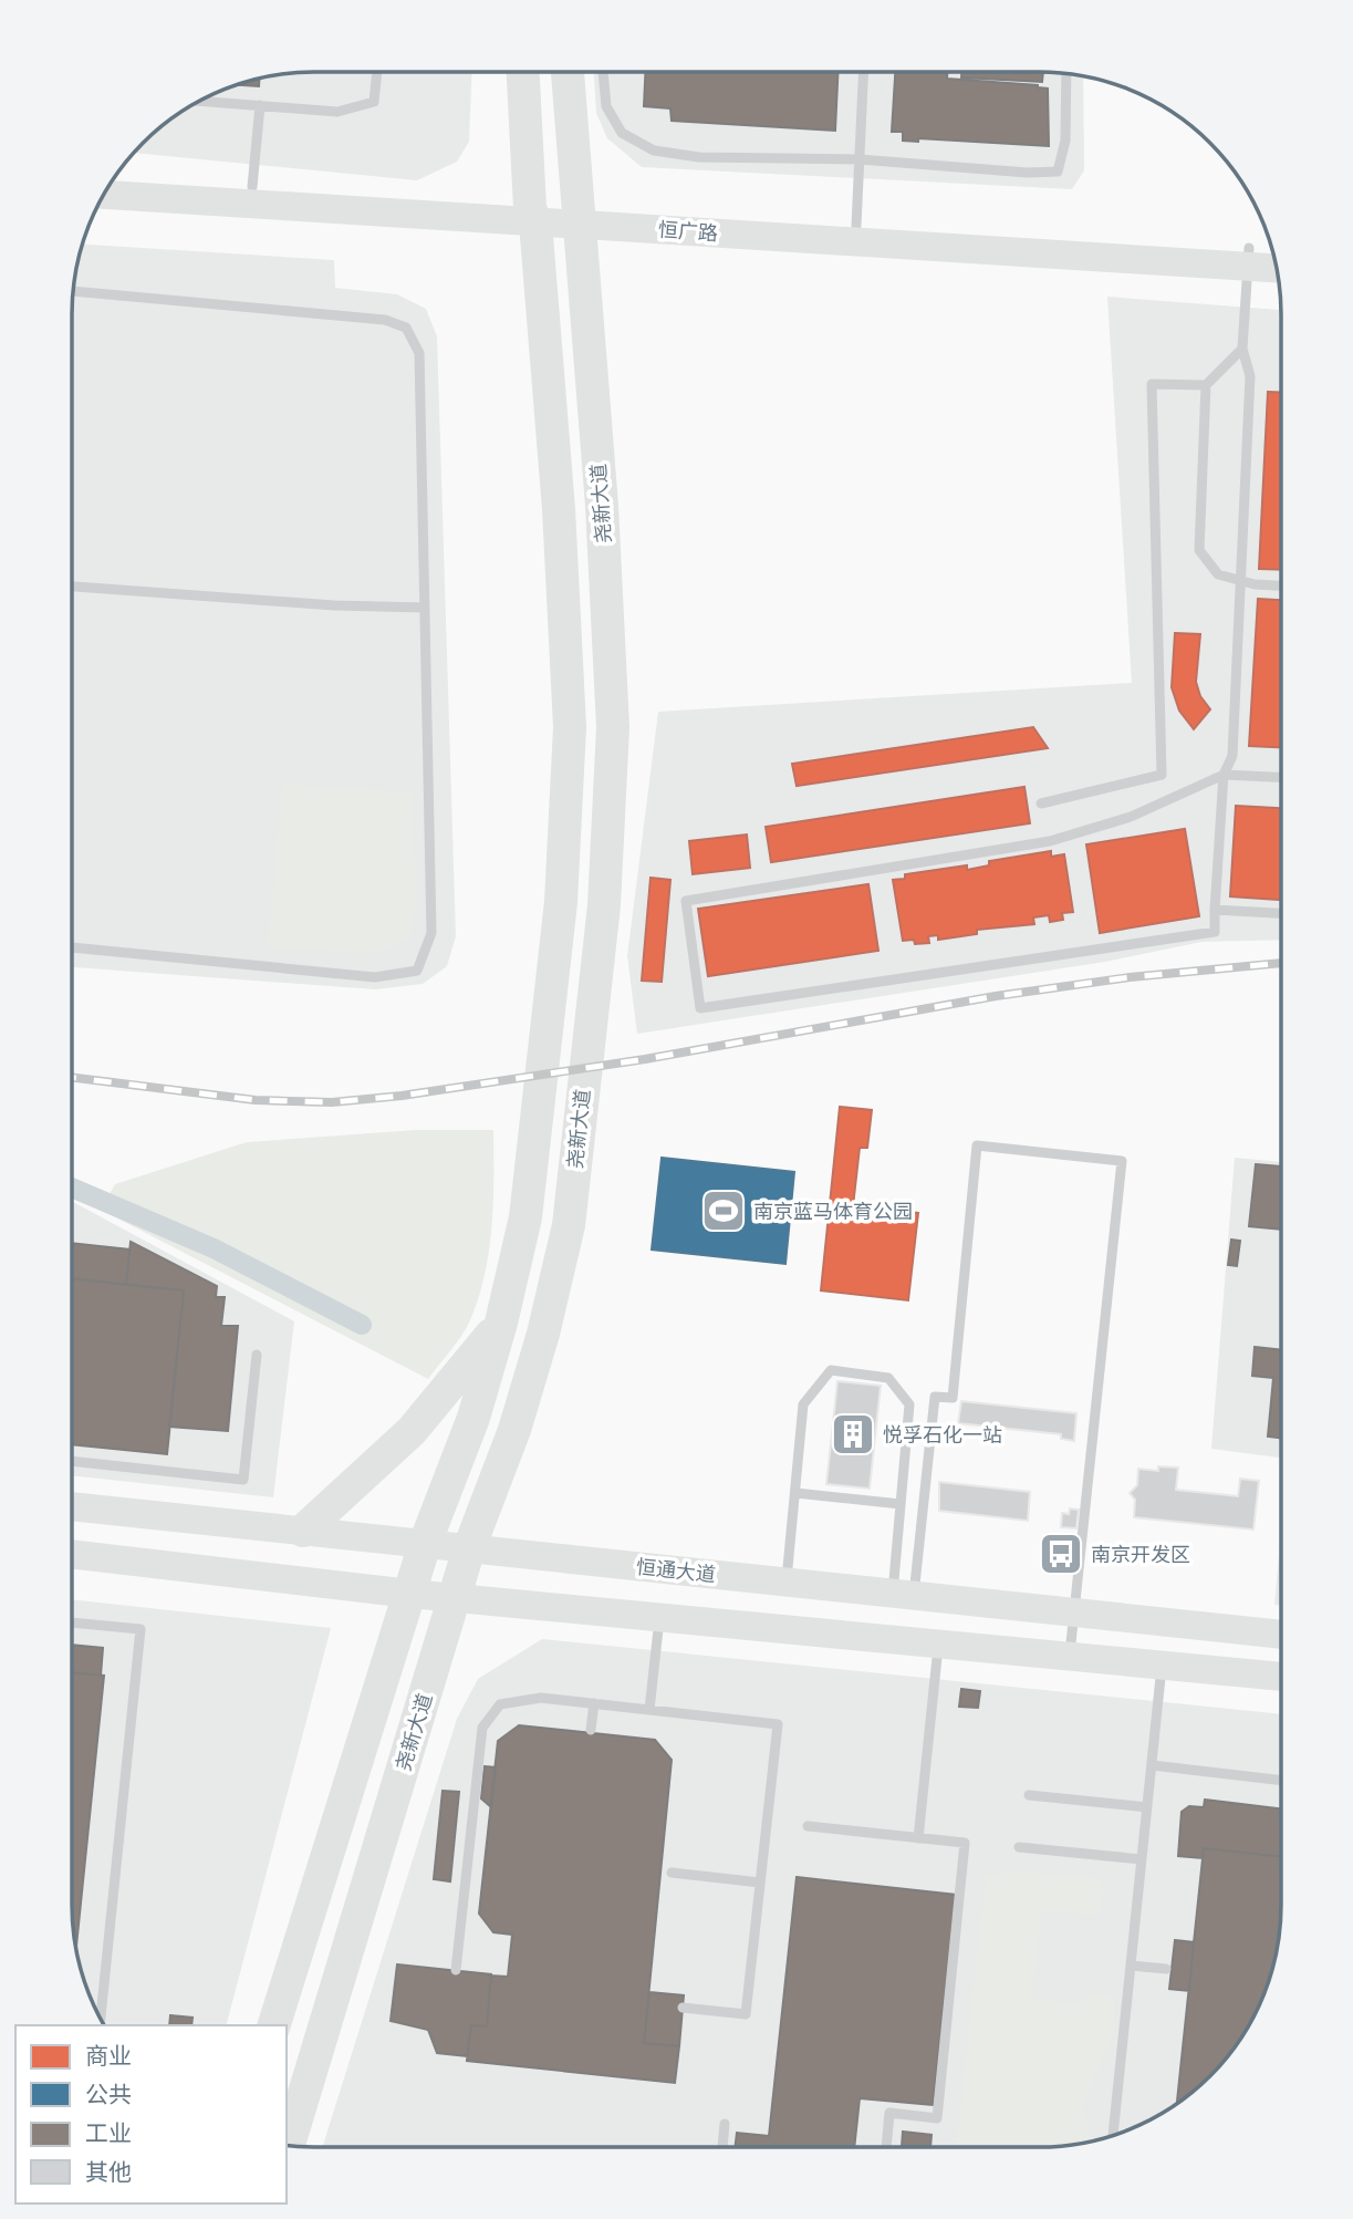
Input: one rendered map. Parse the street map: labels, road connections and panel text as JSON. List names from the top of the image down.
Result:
{
  "streets": {
    "main road": ["恒广路", "尧新大道", "恒通大道"]
  },
  "crossings": [
    ["恒广路", "尧新大道"],
    ["尧新大道", "恒通大道"]
  ],
  "places": {
    "sports": ["南京蓝马体育公园"],
    "building": ["悦孚石化一站"],
    "bus stop": ["南京开发区"]
  },
  "legend": [
    "商业",
    "公共",
    "工业",
    "其他"
  ]
}
